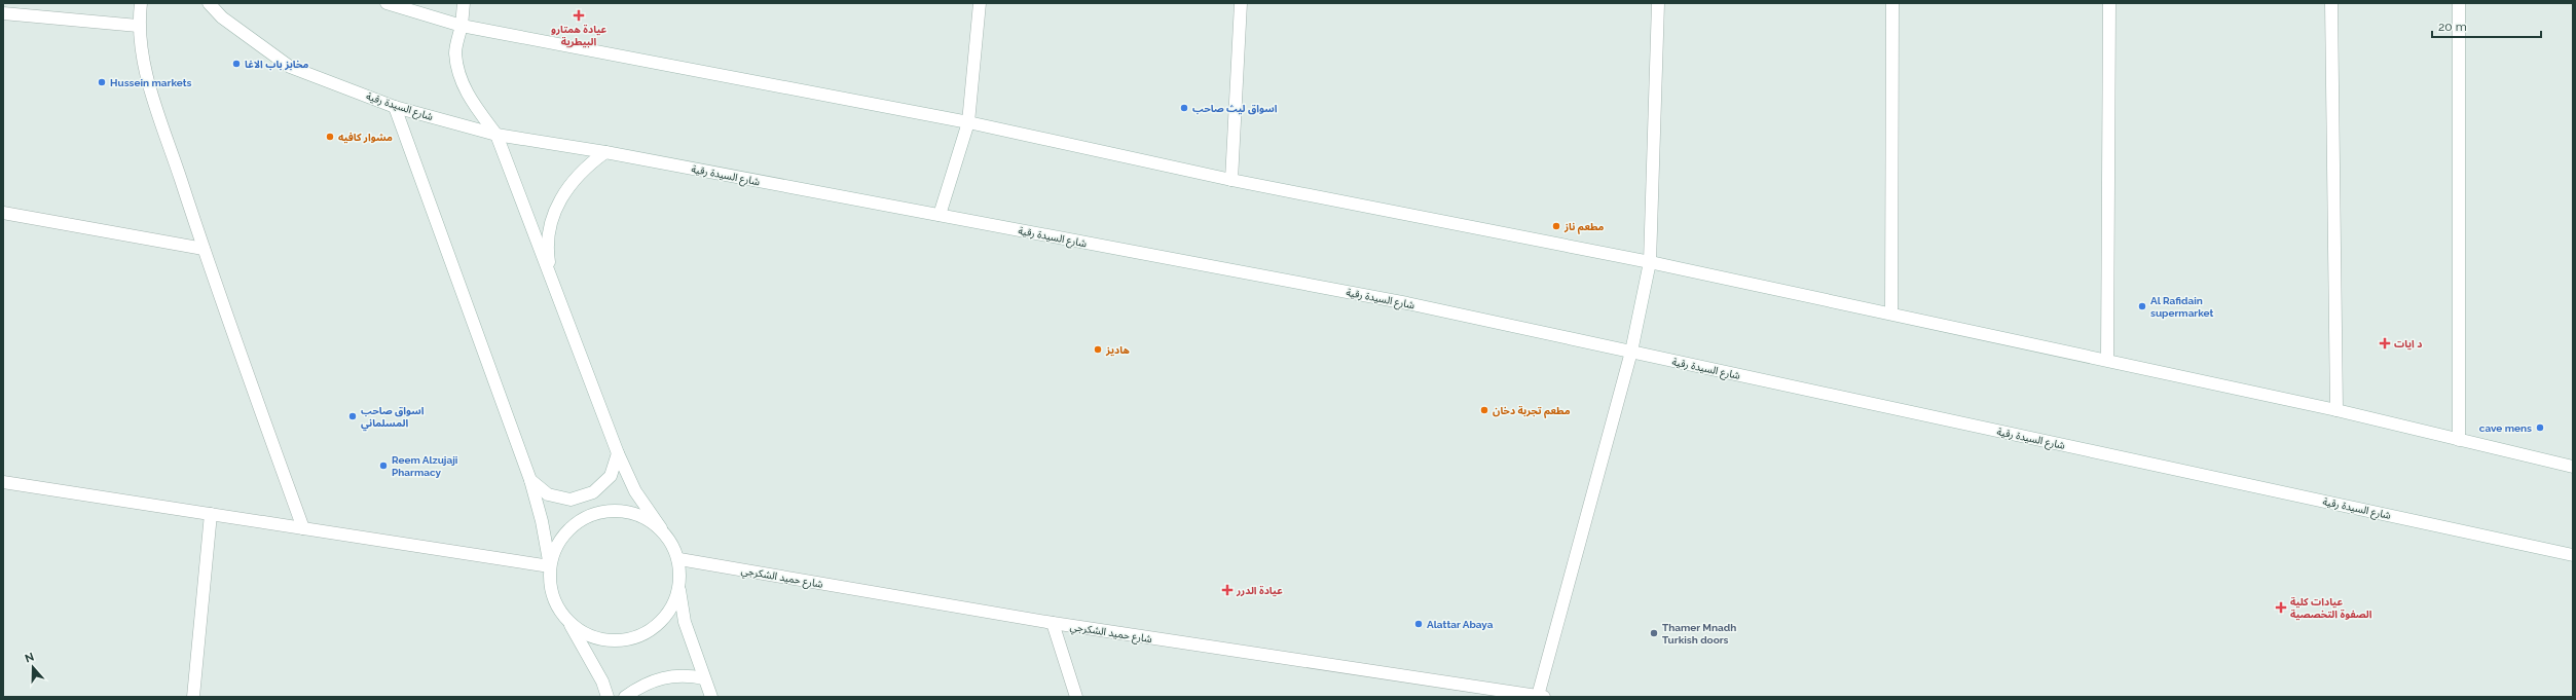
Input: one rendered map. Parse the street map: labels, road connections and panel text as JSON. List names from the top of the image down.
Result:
{
  "streets": {
    "main road": ["شارع السيدة رقية", "شارع حميد الشكرجي"]
  },
  "places": {
    "health": [
      "عيادة همتارو البيطرية",
      "د ايات",
      "عيادة الدرر",
      "عيادات كلية الصفوة التخصصية"
    ],
    "other": [
      "مخابز باب الاغا",
      "Hussein markets",
      "اسواق ليث صاحب",
      "مشوار كافيه",
      "مطعم ناز",
      "Al Rafidain supermarket",
      "هاديز",
      "مطعم تجربة دخان",
      "اسواق صاحب المسلماني",
      "cave mens",
      "Reem Alzujaji Pharmacy",
      "Alattar Abaya",
      "Thamer Mnadh Turkish doors"
    ]
  },
  "scale_bar": "20 m",
  "north": "top"
}
